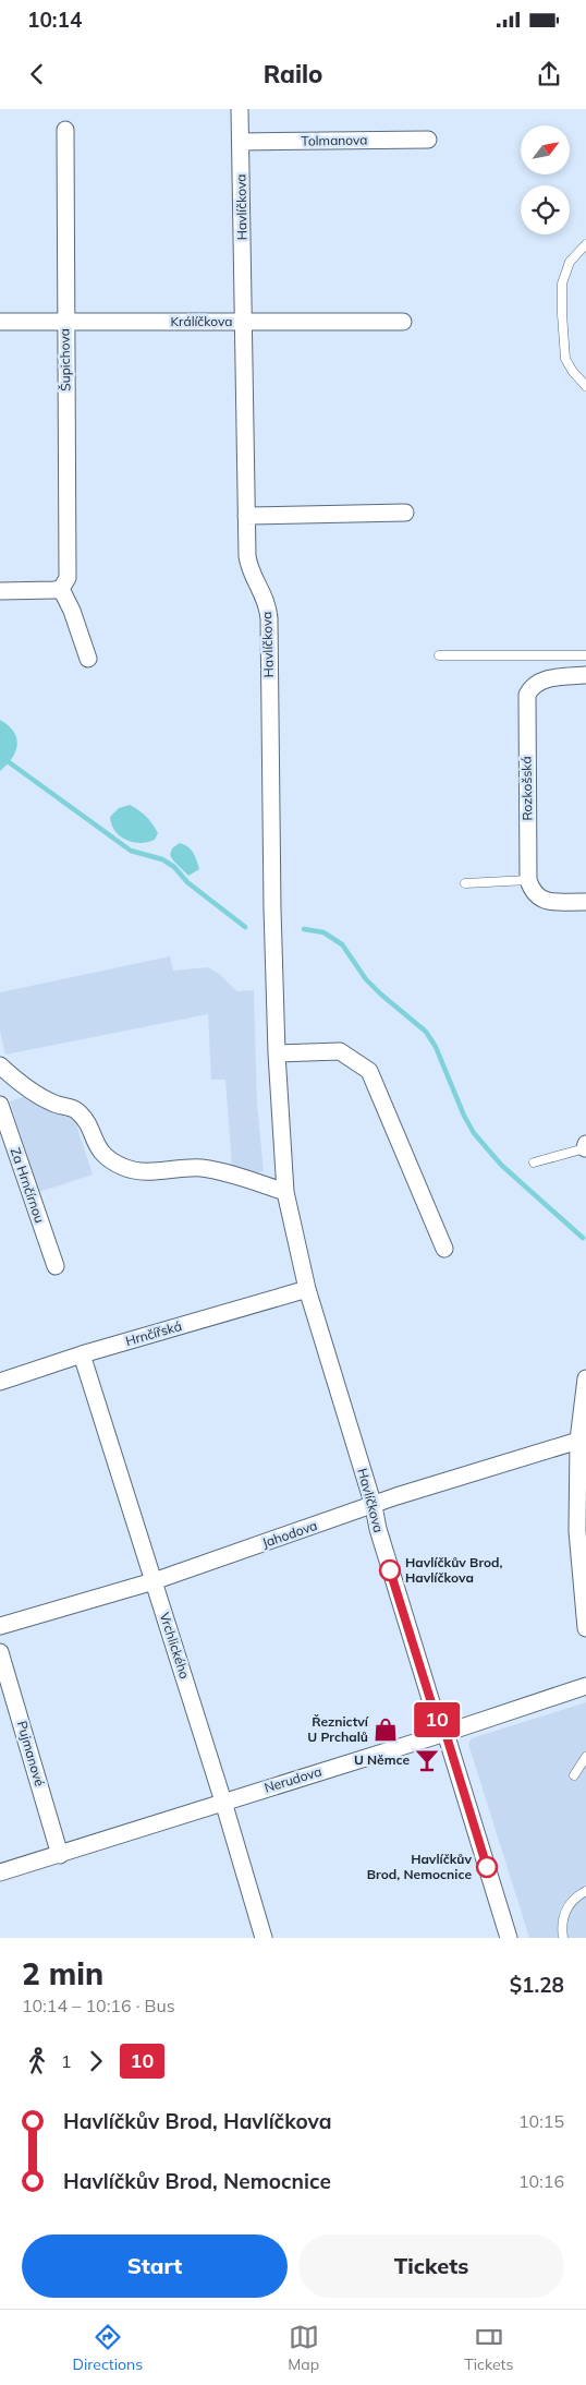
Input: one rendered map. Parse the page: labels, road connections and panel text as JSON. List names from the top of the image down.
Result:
{
  "streets": {
    "street": [
      "Tolmanova",
      "Havlíčkova",
      "Králíčkova",
      "Šupichova",
      "Rozkošská",
      "Za Hrnčírnou",
      "Hrnčířská",
      "Jahodova",
      "Vrchlického",
      "Pujmanové",
      "Nerudova"
    ]
  },
  "crossings": [
    ["Tolmanova", "Havlíčkova"],
    ["Havlíčkova", "Králíčkova"],
    ["Havlíčkova", "Hrnčířská"],
    ["Havlíčkova", "Jahodova"],
    ["Havlíčkova", "Nerudova"],
    ["Králíčkova", "Šupichova"],
    ["Hrnčířská", "Vrchlického"],
    ["Jahodova", "Vrchlického"],
    ["Vrchlického", "Nerudova"],
    ["Pujmanové", "Nerudova"]
  ],
  "places": {
    "other": ["Havlíčkův Brod, Havlíčkova", "Havlíčkův Brod, Nemocnice"],
    "shop": ["Řeznictví U Prchalů"],
    "bar": ["U Němce"]
  },
  "lines": ["bus line 10"],
  "north": "top right",
  "page": {
    "status": "10:14",
    "header": "Railo",
    "on_map": "10",
    "heading": ["2 min", "10:14 – 10:16 · Bus", "$1.28"],
    "legs": ["1", "10"],
    "list": [
      {
        "name": "Havlíčkův Brod, Havlíčkova",
        "value": "10:15"
      },
      {
        "name": "Havlíčkův Brod, Nemocnice",
        "value": "10:16"
      }
    ],
    "buttons": ["Start", "Tickets"],
    "tabs": ["Directions", "Map", "Tickets"]
  }
}
